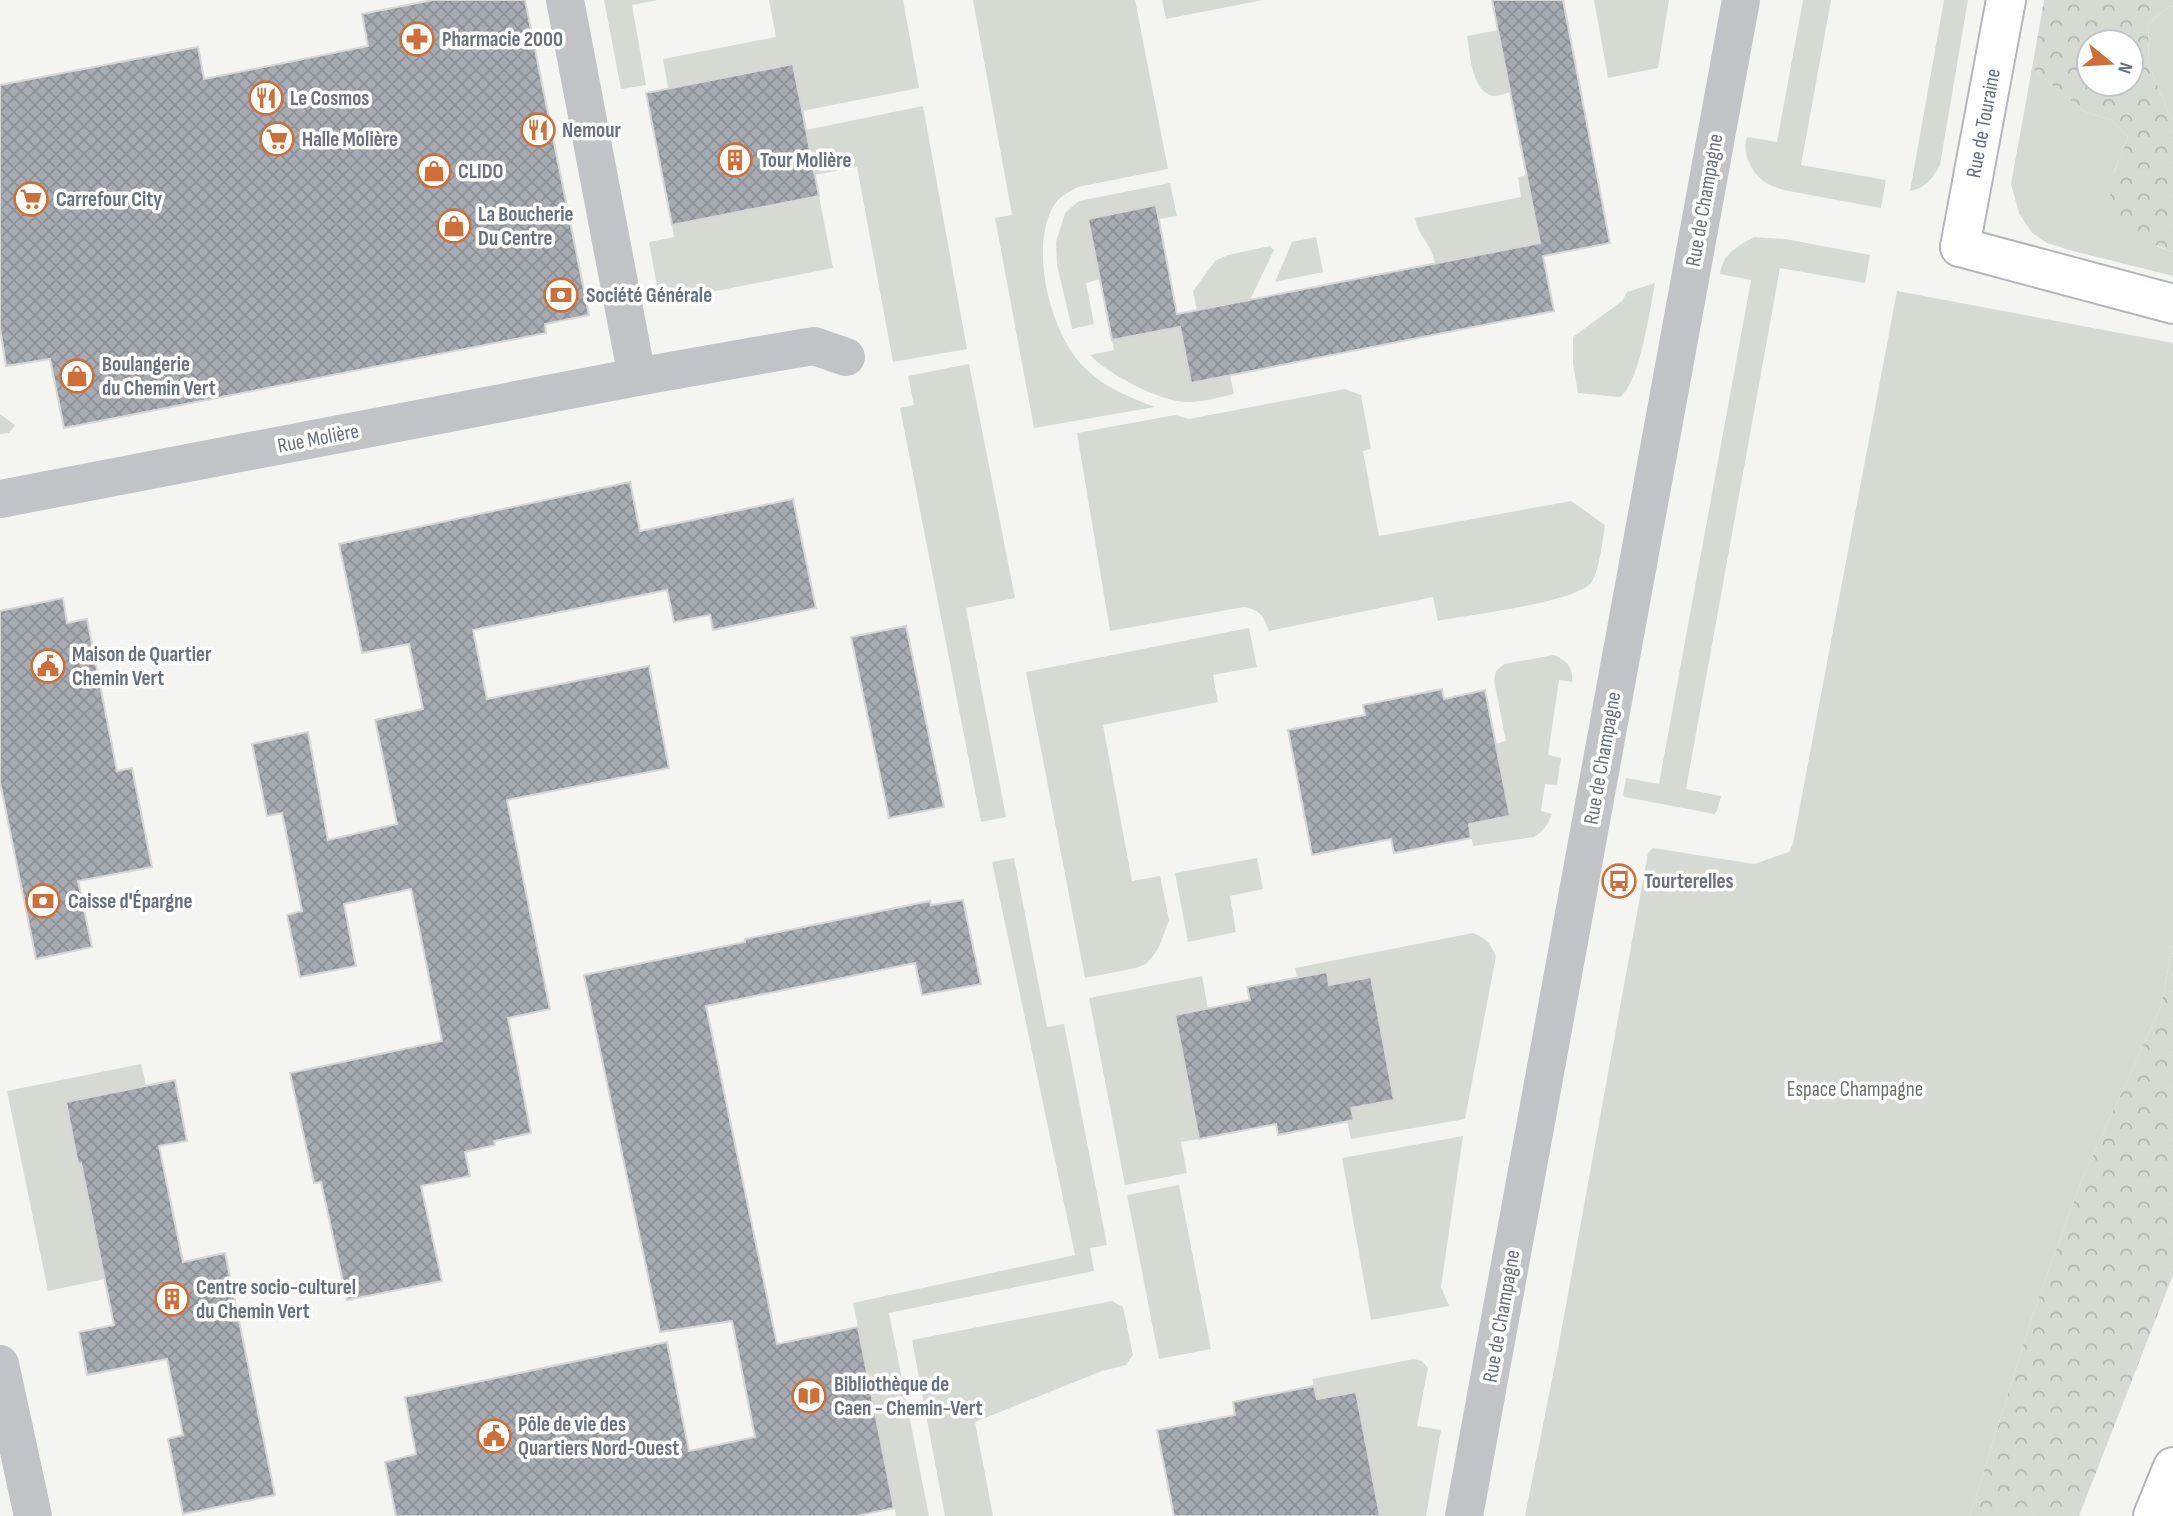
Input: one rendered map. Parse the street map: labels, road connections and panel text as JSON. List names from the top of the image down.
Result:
{
  "streets": {
    "main road": ["Rue de Touraine"],
    "street": ["Rue de Champagne", "Rue Molière"]
  },
  "parks": ["Espace Champagne"],
  "places": {
    "pharmacy": ["Pharmacie 2000"],
    "restaurant": ["Le Cosmos", "Nemour"],
    "supermarket": ["Halle Molière", "Carrefour City"],
    "building": ["Tour Molière", "Centre socio-culturel du Chemin Vert"],
    "shop": ["CLIDO", "La Boucherie Du Centre", "Boulangerie du Chemin Vert"],
    "bank": ["Société Générale", "Caisse d'Épargne"],
    "public building": ["Maison de Quartier Chemin Vert", "Pôle de vie des Quartiers Nord-Ouest"],
    "bus stop": ["Tourterelles"],
    "library": ["Bibliothèque de Caen - Chemin-Vert"]
  },
  "north": "right"
}
